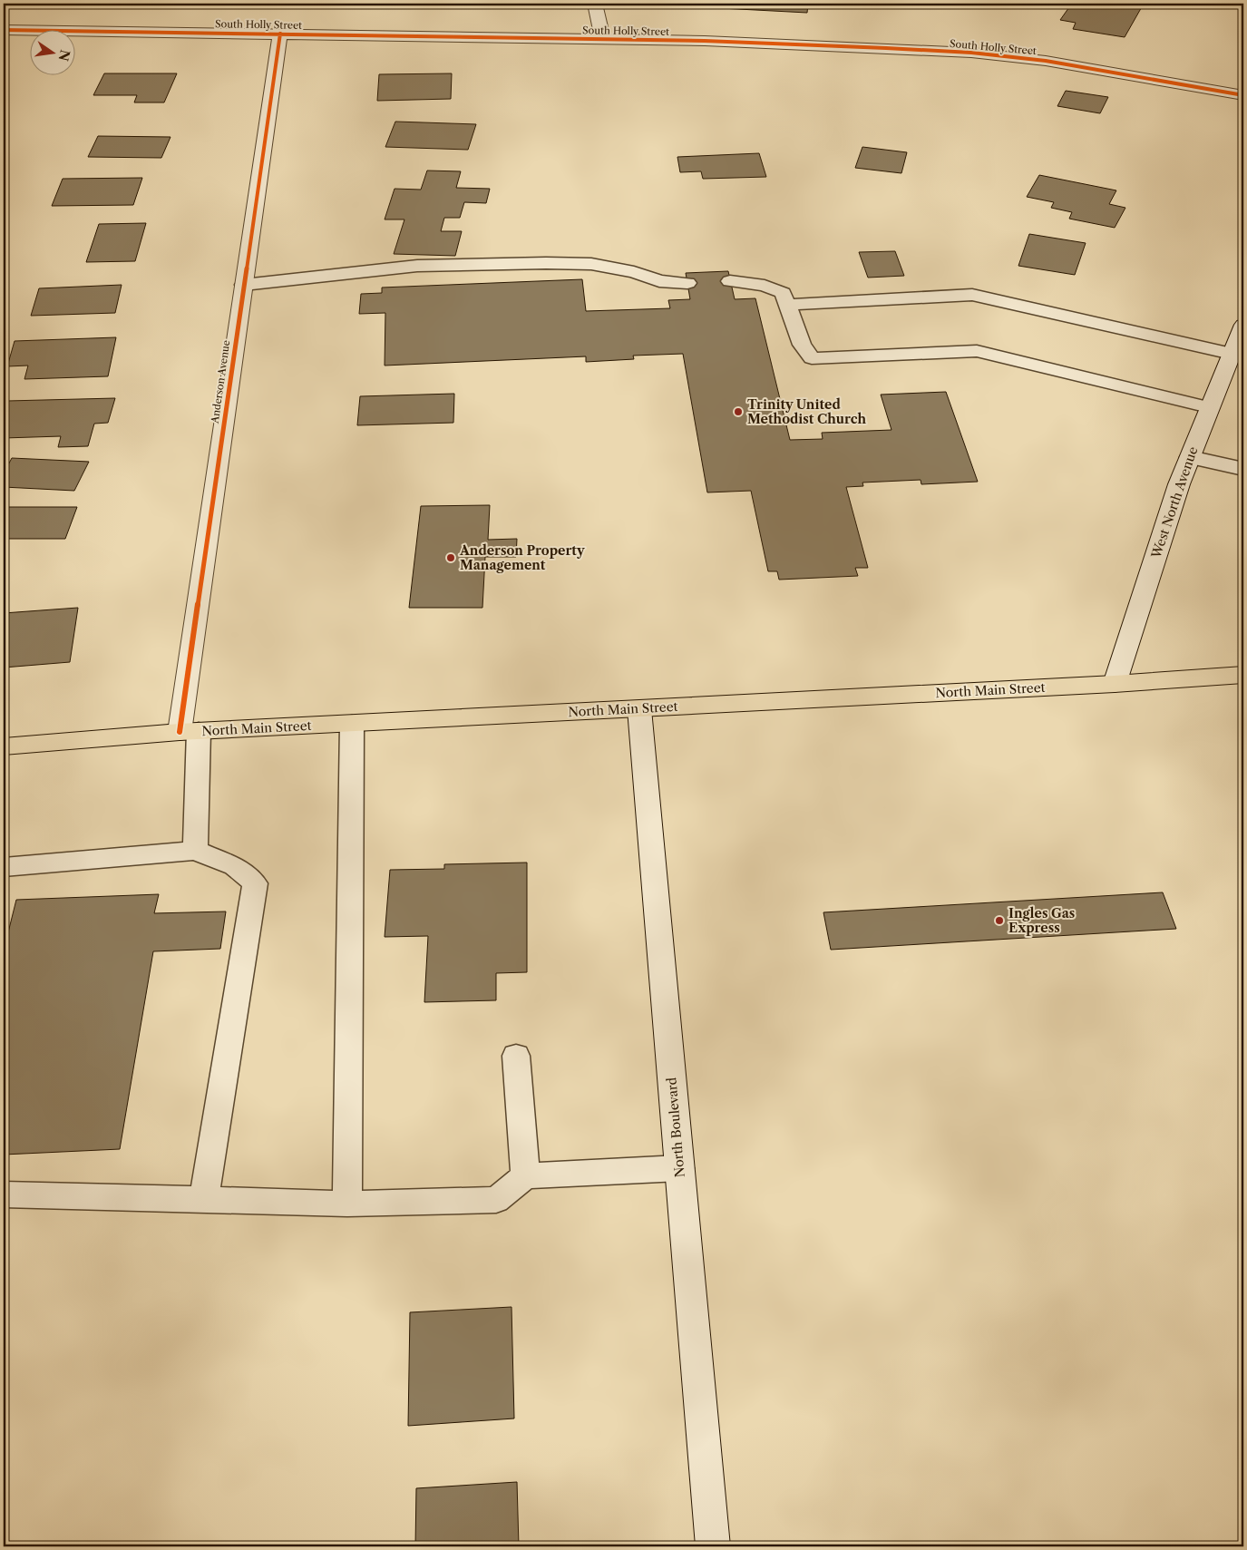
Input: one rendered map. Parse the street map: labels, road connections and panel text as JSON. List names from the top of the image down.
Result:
{
  "streets": {
    "main road": ["North Main Street"],
    "street": [
      "South Holly Street",
      "Anderson Avenue",
      "West North Avenue",
      "North Boulevard"
    ]
  },
  "crossings": [
    ["South Holly Street", "Anderson Avenue"],
    ["Anderson Avenue", "North Main Street"],
    ["West North Avenue", "North Main Street"],
    ["North Main Street", "North Boulevard"]
  ],
  "places": ["Trinity United Methodist Church", "Anderson Property Management", "Ingles Gas Express"],
  "north": "right"
}
